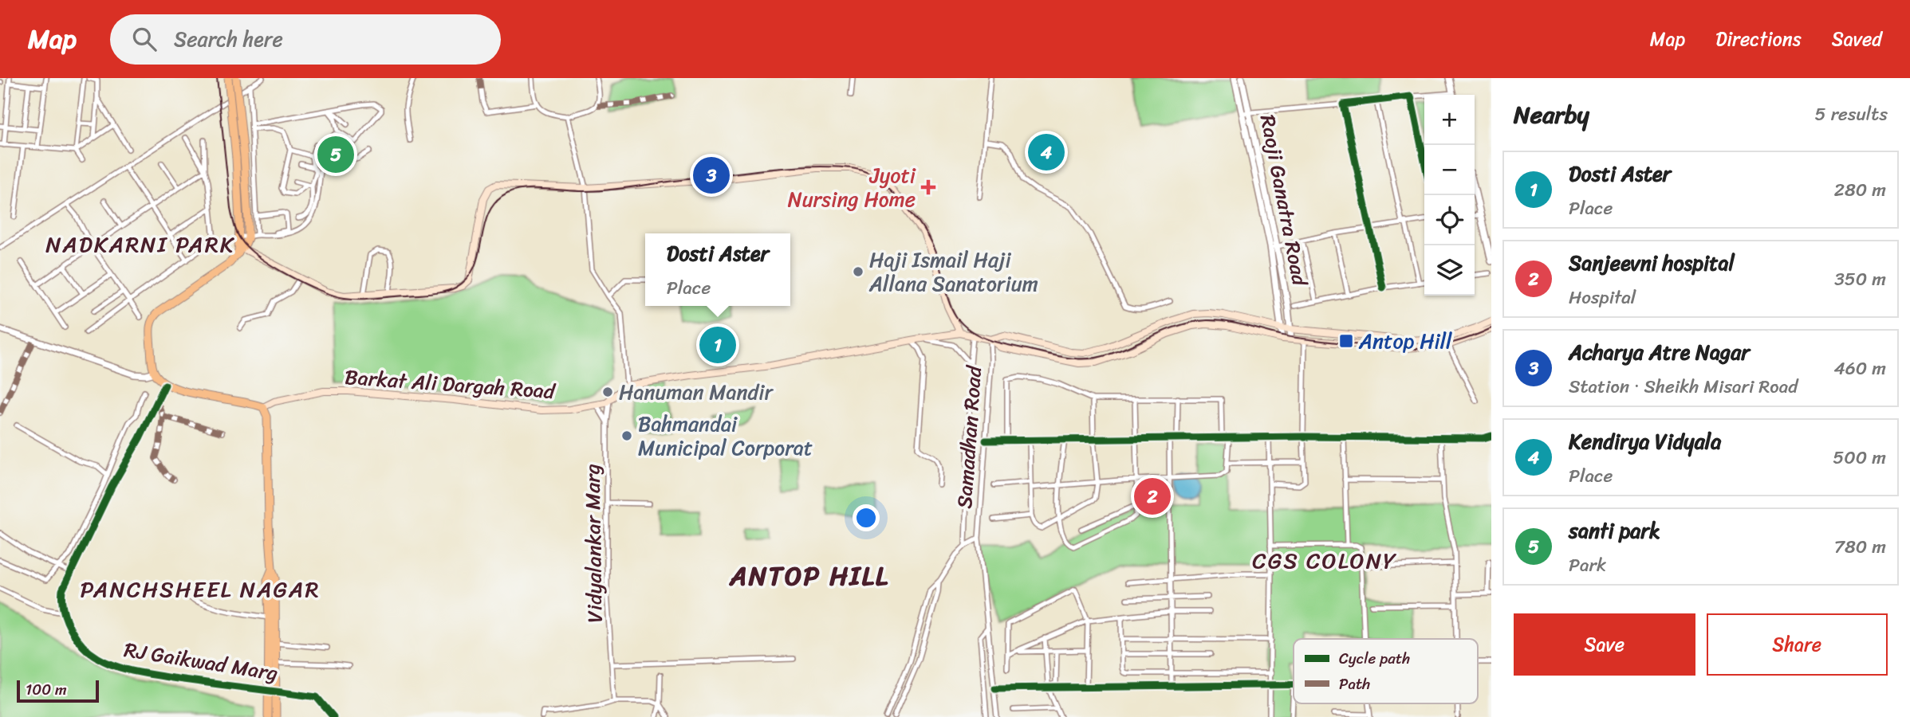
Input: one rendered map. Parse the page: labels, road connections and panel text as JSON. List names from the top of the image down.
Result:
{
  "streets": {
    "main road": ["Barkat Ali Dargah Road"],
    "street": [
      "Raoji Ganatra Road",
      "Samadhan Road",
      "Vidyalankar Marg",
      "RJ Gaikwad Marg"
    ]
  },
  "crossings": [
    ["Barkat Ali Dargah Road", "Vidyalankar Marg"]
  ],
  "districts": [
    "NADKARNI PARK",
    "CGS COLONY",
    "ANTOP HILL",
    "PANCHSHEEL NAGAR"
  ],
  "places": {
    "health": ["Jyoti Nursing Home"],
    "other": ["Haji Ismail Haji Allana Sanatorium", "Hanuman Mandir", "Bahmandai Municipal Corporat"],
    "transit": ["Antop Hill"]
  },
  "legend": ["Cycle path", "Path"],
  "scale_bar": "100 m",
  "page": {
    "header": "Map",
    "search": "Search here",
    "nav": ["Map", "Directions", "Saved"],
    "heading": ["Nearby", "5 results"],
    "map_buttons": ["+", "−"],
    "pins": [
      "4",
      "5",
      "3",
      "1",
      "2"
    ],
    "list": [
      {
        "mark": "1",
        "name": "Dosti Aster",
        "note": "Place",
        "value": "280 m"
      },
      {
        "mark": "2",
        "name": "Sanjeevni hospital",
        "note": "Hospital",
        "value": "350 m"
      },
      {
        "mark": "3",
        "name": "Acharya Atre Nagar",
        "note": "Station · Sheikh Misari Road",
        "value": "460 m"
      },
      {
        "mark": "4",
        "name": "Kendirya Vidyala",
        "note": "Place",
        "value": "500 m"
      },
      {
        "mark": "5",
        "name": "santi park",
        "note": "Park",
        "value": "780 m"
      }
    ],
    "popup": ["Dosti Aster", "Place"],
    "buttons": ["Save", "Share"],
    "scale": "100 m"
  }
}
